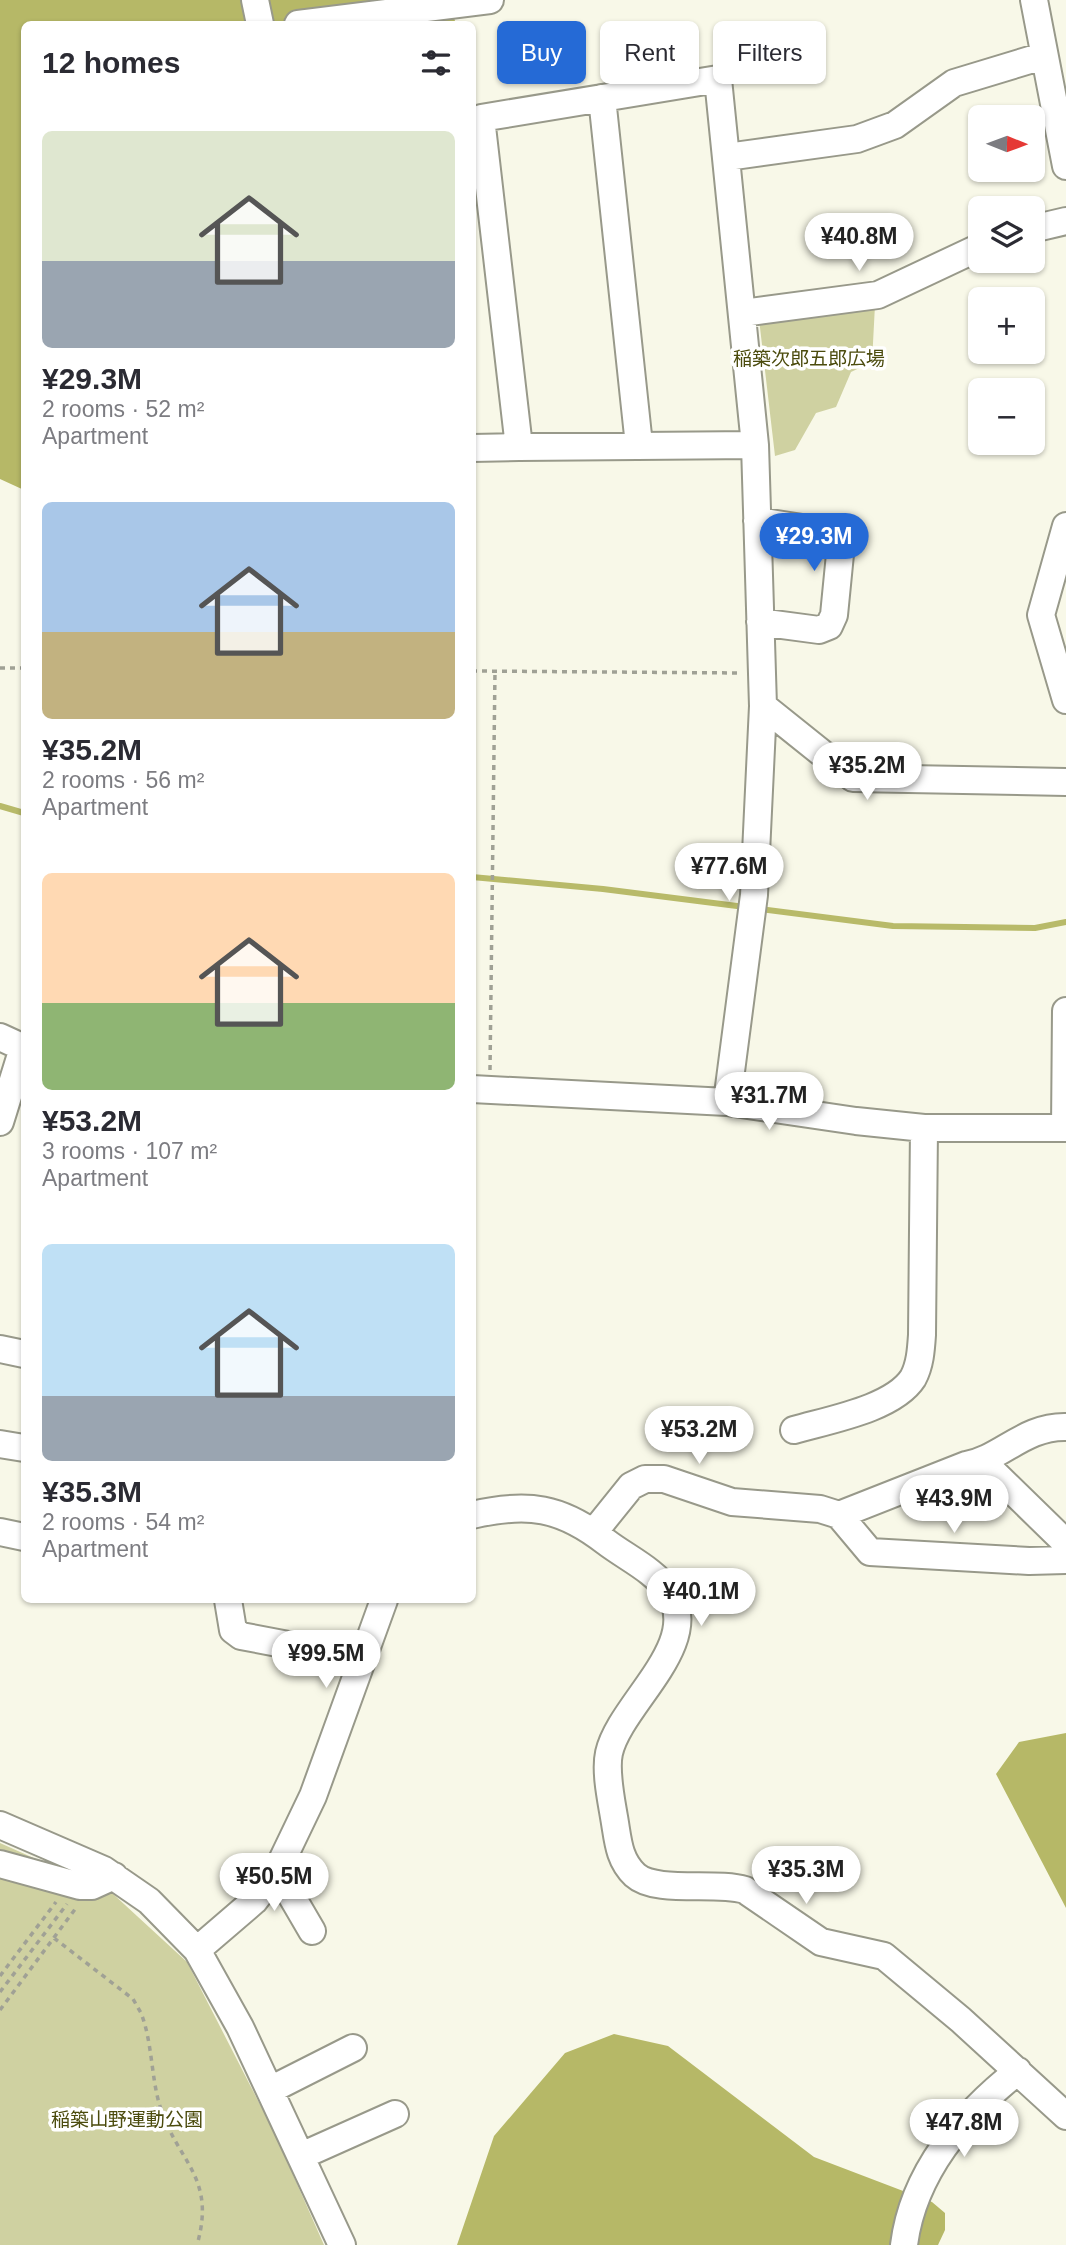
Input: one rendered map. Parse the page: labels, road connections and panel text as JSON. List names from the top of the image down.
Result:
{
  "parks": ["稲築次郎五郎広場", "稲築山野運動公園"],
  "north": "right",
  "page": {
    "chip": ["Buy", "Rent", "Filters"],
    "heading": "12 homes",
    "map_buttons": ["+", "−"],
    "list": [
      {
        "name": "¥29.3M",
        "note": "2 rooms · 52 m² · Apartment"
      },
      {
        "name": "¥35.2M",
        "note": "2 rooms · 56 m² · Apartment"
      },
      {
        "name": "¥53.2M",
        "note": "3 rooms · 107 m² · Apartment"
      },
      {
        "name": "¥35.3M",
        "note": "2 rooms · 54 m² · Apartment"
      }
    ],
    "price": [
      "¥40.8M",
      "¥29.3M",
      "¥35.2M",
      "¥77.6M",
      "¥31.7M",
      "¥53.2M",
      "¥43.9M",
      "¥40.1M",
      "¥99.5M",
      "¥35.3M",
      "¥50.5M",
      "¥47.8M"
    ]
  }
}
